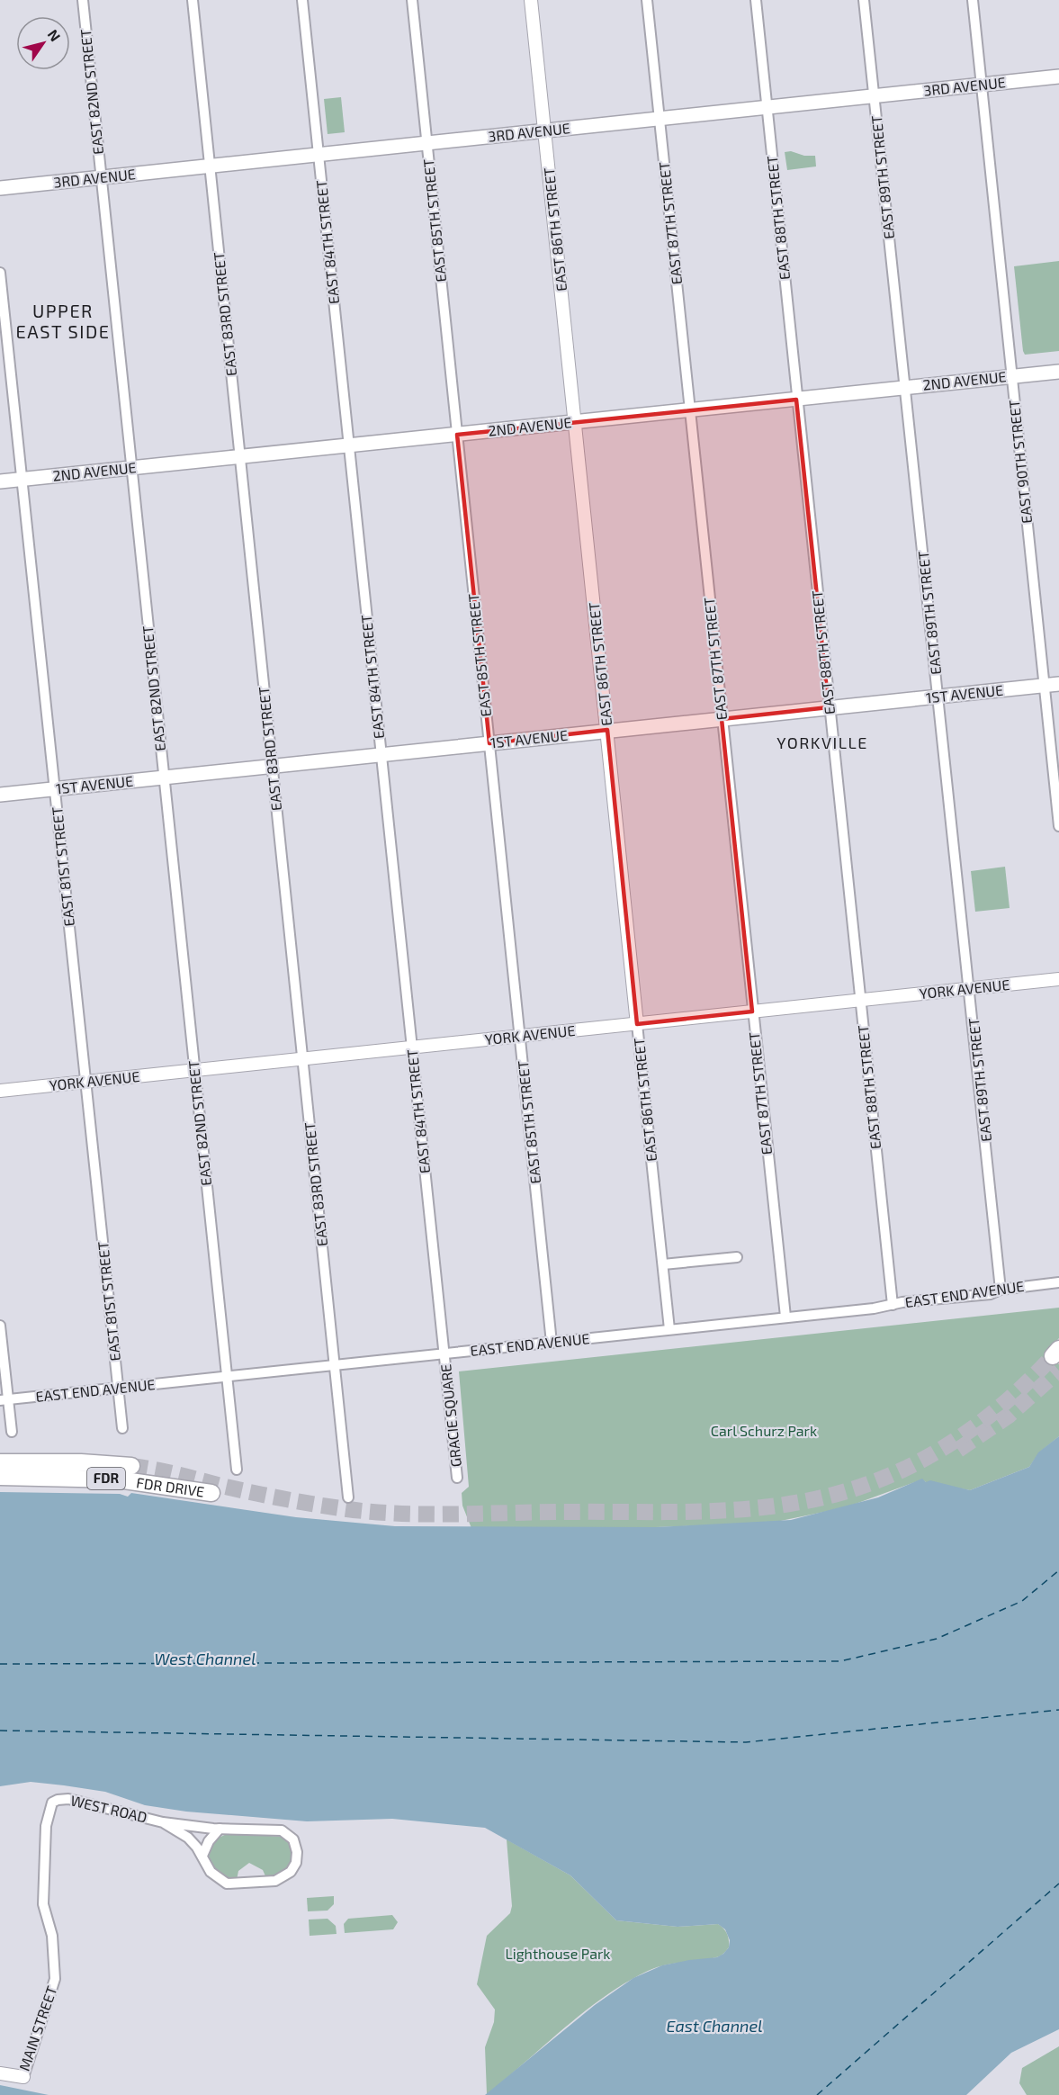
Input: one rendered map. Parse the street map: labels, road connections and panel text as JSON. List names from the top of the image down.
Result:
{
  "streets": {
    "highway": ["FDR", "FDR DRIVE"],
    "main road": [
      "3RD AVENUE",
      "EAST 86TH STREET",
      "2ND AVENUE",
      "1ST AVENUE",
      "YORK AVENUE",
      "MAIN STREET"
    ],
    "street": [
      "EAST 82ND STREET",
      "EAST 89TH STREET",
      "EAST 88TH STREET",
      "EAST 85TH STREET",
      "EAST 87TH STREET",
      "EAST 84TH STREET",
      "EAST 83RD STREET",
      "EAST 90TH STREET",
      "EAST 81ST STREET",
      "EAST END AVENUE",
      "GRACIE SQUARE",
      "WEST ROAD"
    ]
  },
  "crossings": [
    ["3RD AVENUE", "EAST 82ND STREET"],
    ["3RD AVENUE", "EAST 89TH STREET"],
    ["3RD AVENUE", "EAST 88TH STREET"],
    ["3RD AVENUE", "EAST 85TH STREET"],
    ["3RD AVENUE", "EAST 87TH STREET"],
    ["3RD AVENUE", "EAST 86TH STREET"],
    ["3RD AVENUE", "EAST 84TH STREET"],
    ["3RD AVENUE", "EAST 83RD STREET"],
    ["3RD AVENUE", "EAST 90TH STREET"],
    ["EAST 82ND STREET", "2ND AVENUE"],
    ["EAST 82ND STREET", "1ST AVENUE"],
    ["EAST 82ND STREET", "YORK AVENUE"],
    ["EAST 82ND STREET", "EAST END AVENUE"],
    ["EAST 89TH STREET", "2ND AVENUE"],
    ["EAST 89TH STREET", "1ST AVENUE"],
    ["EAST 89TH STREET", "YORK AVENUE"],
    ["EAST 89TH STREET", "EAST END AVENUE"],
    ["EAST 88TH STREET", "2ND AVENUE"],
    ["EAST 88TH STREET", "1ST AVENUE"],
    ["EAST 88TH STREET", "YORK AVENUE"],
    ["EAST 88TH STREET", "EAST END AVENUE"],
    ["EAST 85TH STREET", "2ND AVENUE"],
    ["EAST 85TH STREET", "1ST AVENUE"],
    ["EAST 85TH STREET", "YORK AVENUE"],
    ["EAST 85TH STREET", "EAST END AVENUE"],
    ["EAST 87TH STREET", "2ND AVENUE"],
    ["EAST 87TH STREET", "1ST AVENUE"],
    ["EAST 87TH STREET", "YORK AVENUE"],
    ["EAST 87TH STREET", "EAST END AVENUE"],
    ["EAST 86TH STREET", "2ND AVENUE"],
    ["EAST 86TH STREET", "1ST AVENUE"],
    ["EAST 86TH STREET", "YORK AVENUE"],
    ["EAST 86TH STREET", "EAST END AVENUE"],
    ["EAST 84TH STREET", "2ND AVENUE"],
    ["EAST 84TH STREET", "1ST AVENUE"],
    ["EAST 84TH STREET", "YORK AVENUE"],
    ["EAST 84TH STREET", "EAST END AVENUE"],
    ["EAST 84TH STREET", "GRACIE SQUARE"],
    ["EAST 83RD STREET", "2ND AVENUE"],
    ["EAST 83RD STREET", "1ST AVENUE"],
    ["EAST 83RD STREET", "YORK AVENUE"],
    ["EAST 83RD STREET", "EAST END AVENUE"],
    ["2ND AVENUE", "EAST 90TH STREET"],
    ["2ND AVENUE", "EAST 81ST STREET"],
    ["EAST 90TH STREET", "1ST AVENUE"],
    ["1ST AVENUE", "EAST 81ST STREET"],
    ["EAST 81ST STREET", "YORK AVENUE"],
    ["EAST 81ST STREET", "EAST END AVENUE"],
    ["EAST END AVENUE", "GRACIE SQUARE"],
    ["WEST ROAD", "MAIN STREET"]
  ],
  "districts": ["UPPER EAST SIDE", "YORKVILLE"],
  "water": ["West Channel", "East Channel"],
  "parks": ["Carl Schurz Park", "Lighthouse Park"],
  "north": "top right"
}
